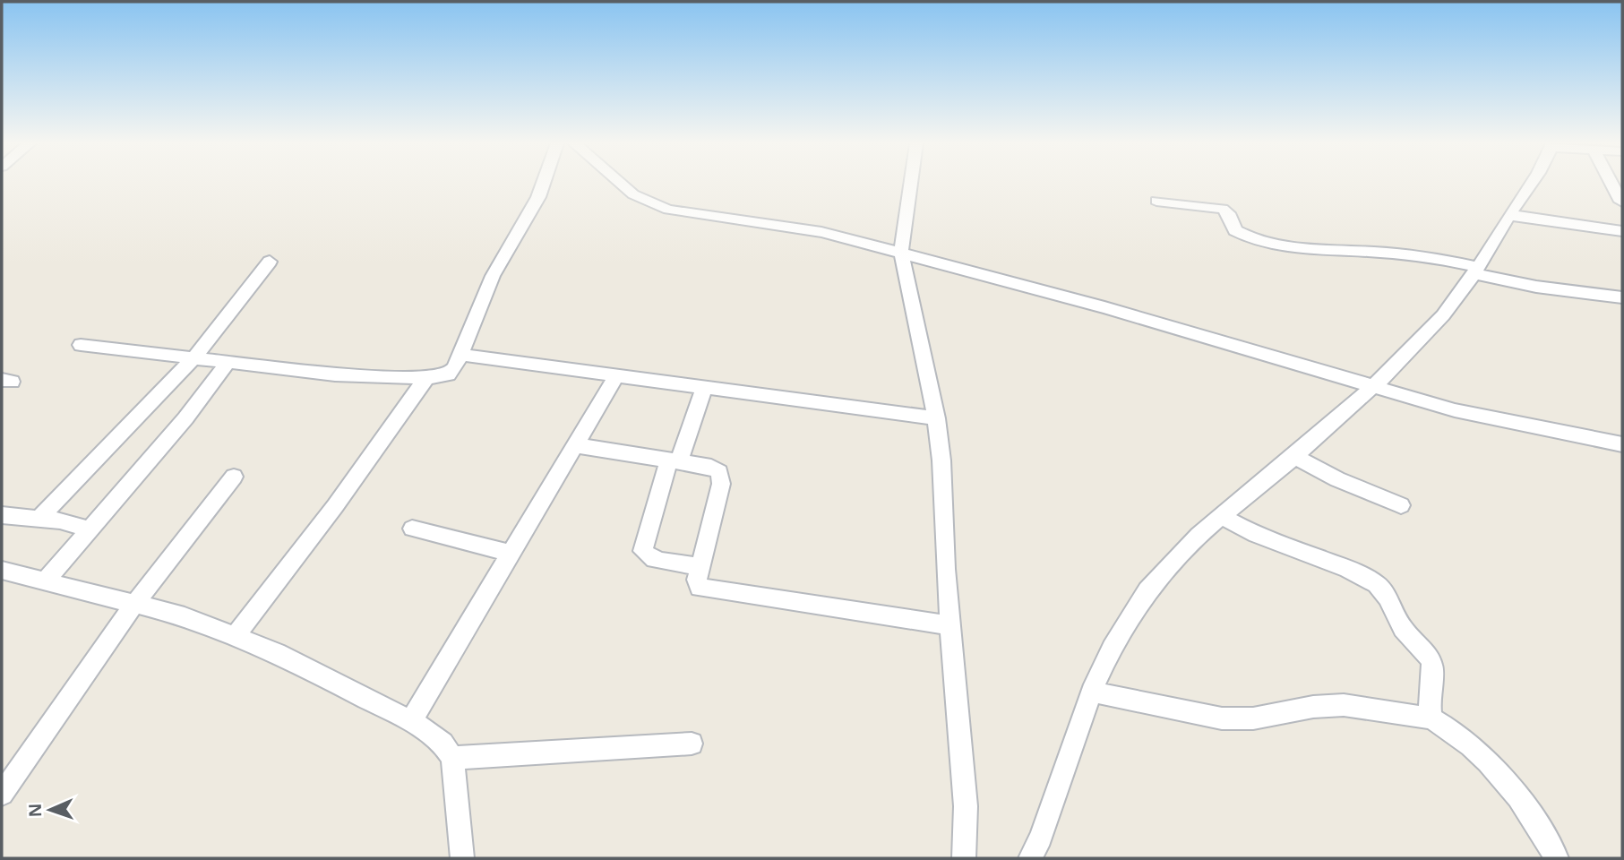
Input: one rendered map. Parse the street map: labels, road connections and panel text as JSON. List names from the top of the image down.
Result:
{
  "north": "left"
}
